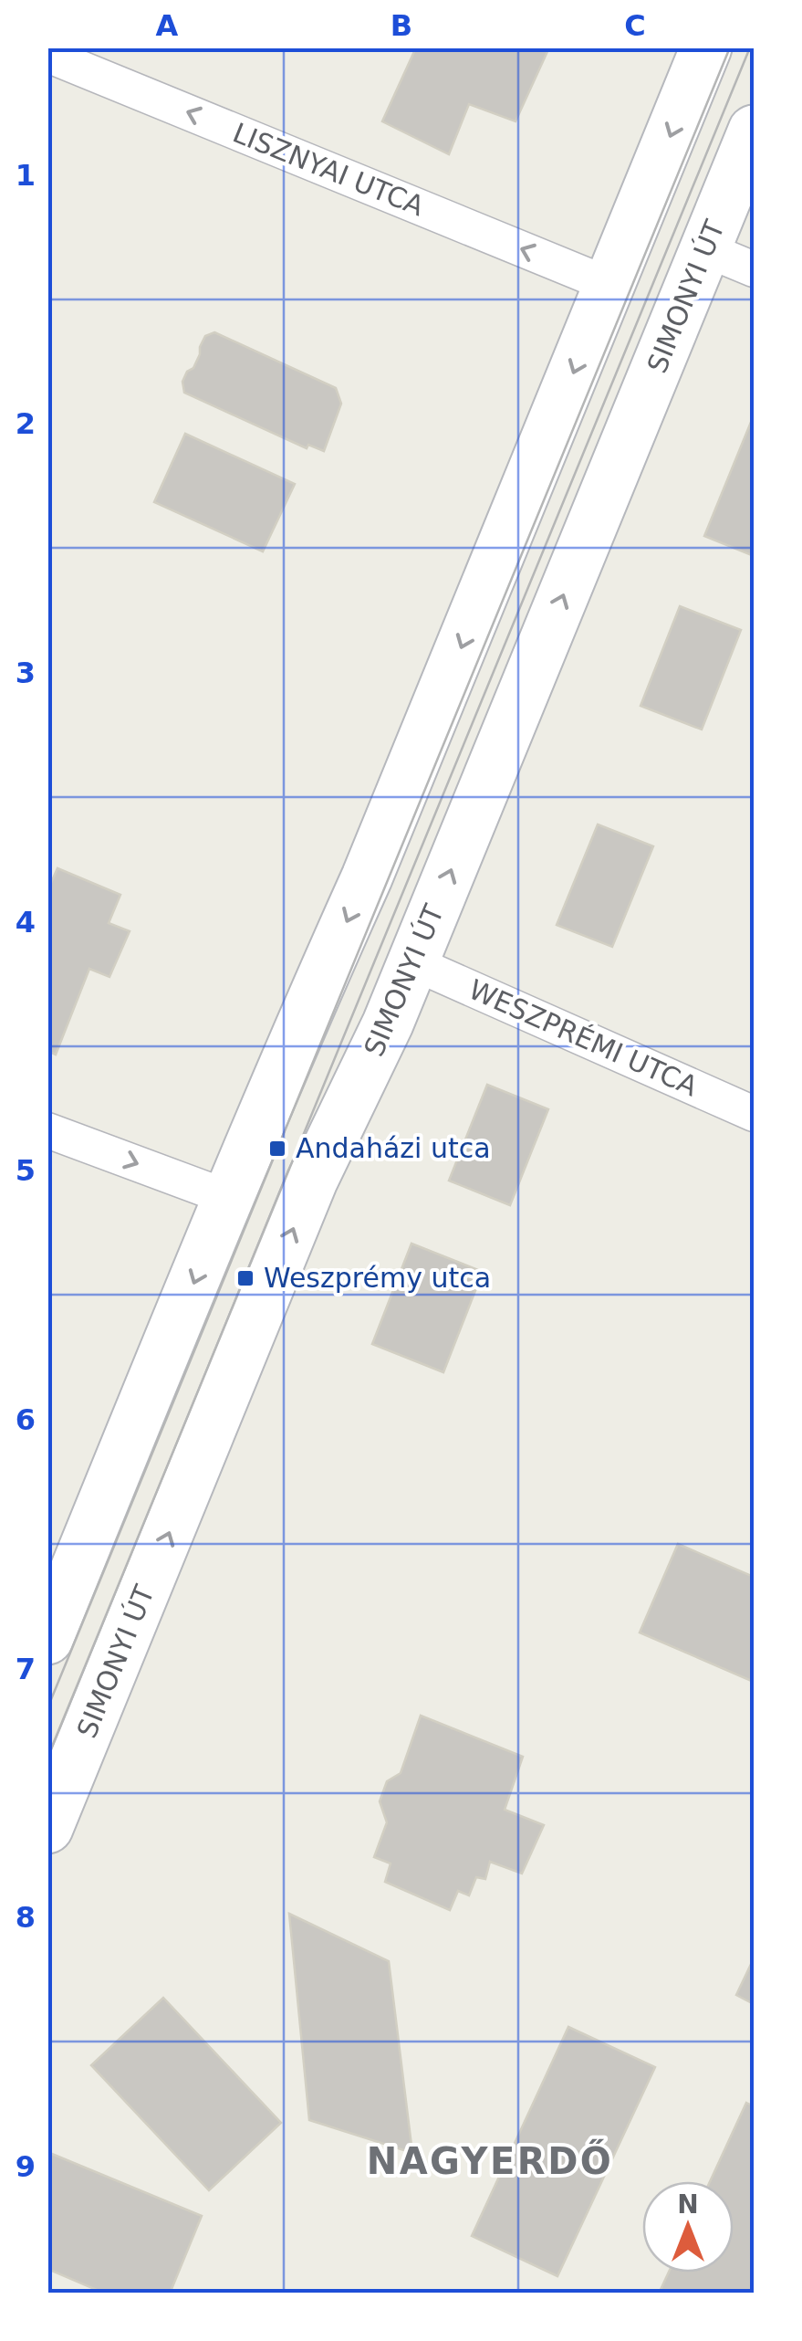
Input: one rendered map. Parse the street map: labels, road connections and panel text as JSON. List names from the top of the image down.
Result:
{
  "streets": {
    "street": ["LISZNYAI UTCA", "SIMONYI ÚT", "WESZPRÉMI UTCA"]
  },
  "crossings": [
    ["SIMONYI ÚT", "WESZPRÉMI UTCA"]
  ],
  "one_way": ["LISZNYAI UTCA"],
  "districts": ["NAGYERDŐ"],
  "places": {
    "transit": ["Andaházi utca", "Weszprémy utca"]
  },
  "north": "top",
  "grid": {
    "columns": ["A", "B", "C"],
    "rows": [
      "1",
      "2",
      "3",
      "4",
      "5",
      "6",
      "7",
      "8",
      "9"
    ]
  }
}
